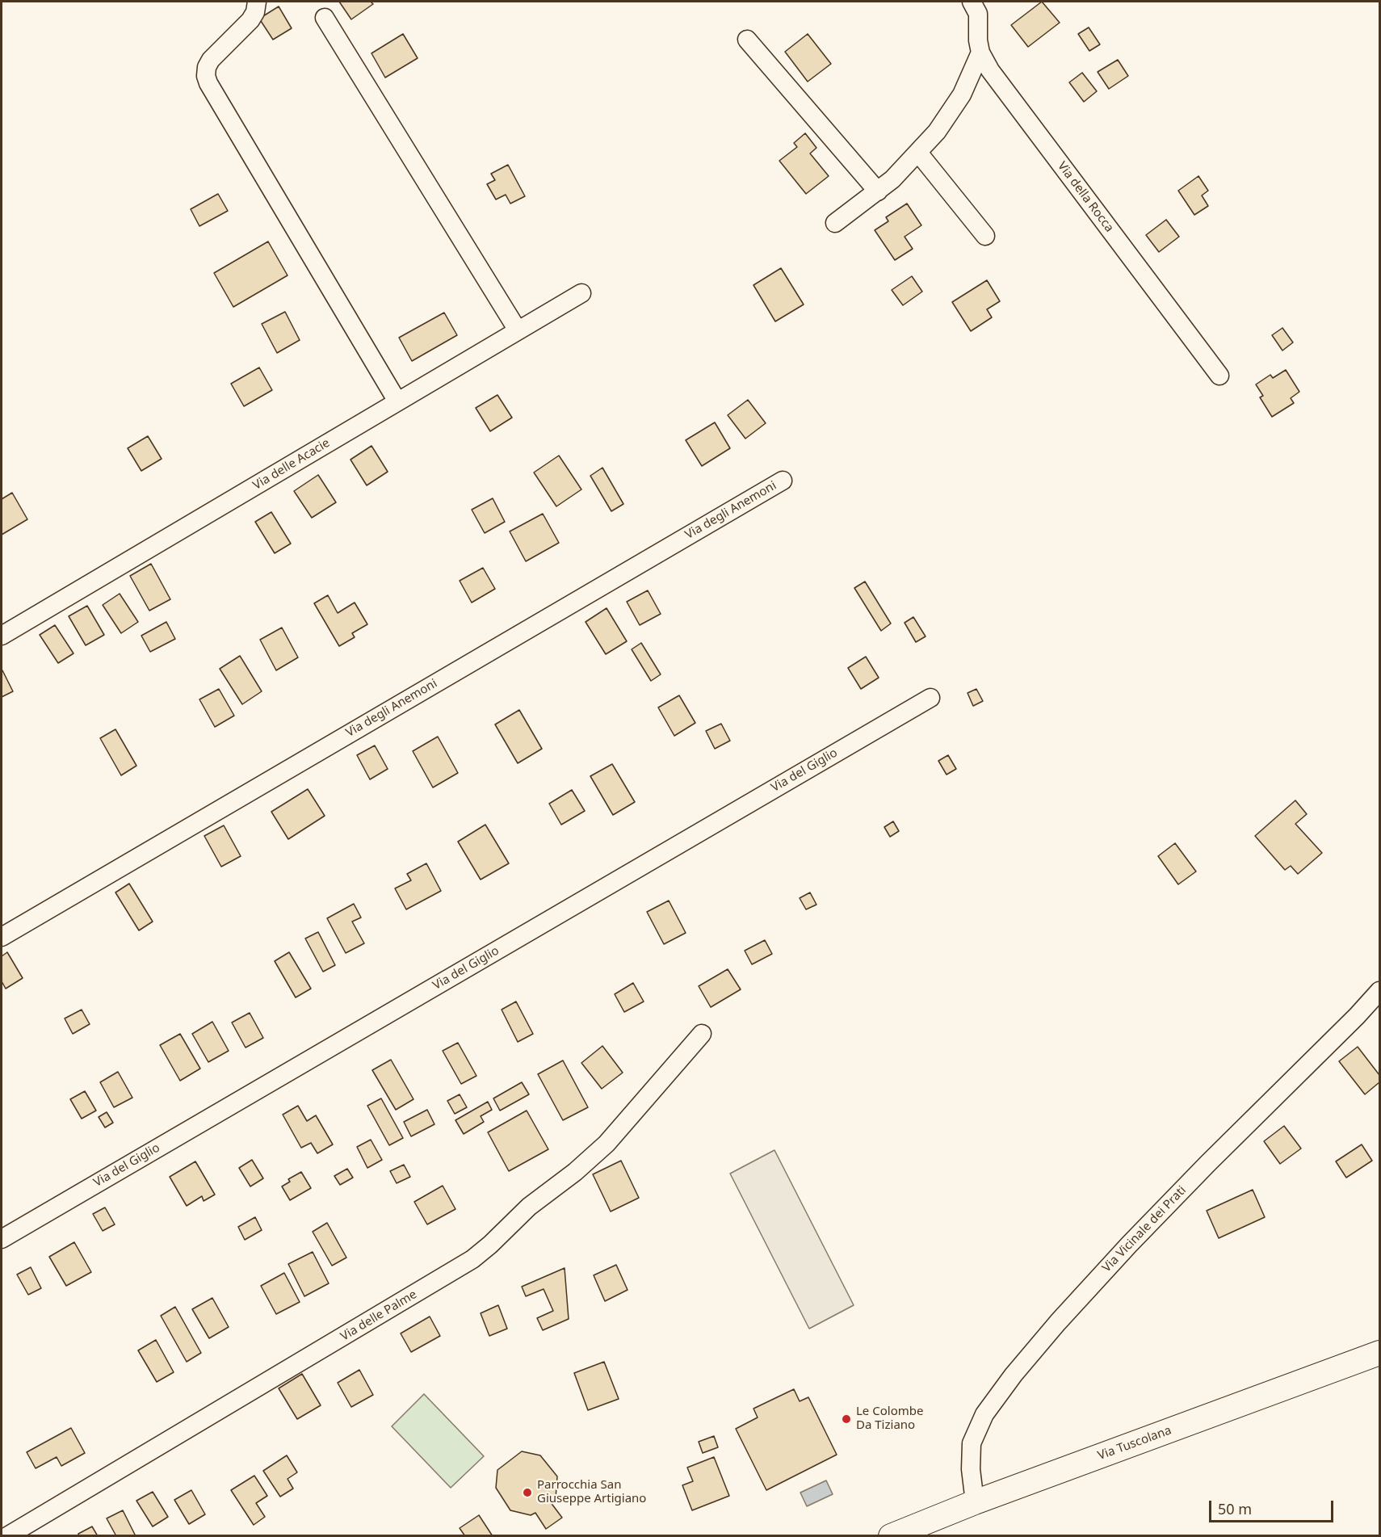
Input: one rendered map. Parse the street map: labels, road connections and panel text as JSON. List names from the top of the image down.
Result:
{
  "streets": {
    "main road": ["Via Tuscolana"],
    "street": [
      "Via della Rocca",
      "Via delle Acacie",
      "Via degli Anemoni",
      "Via del Giglio",
      "Via Vicinale dei Prati",
      "Via delle Palme"
    ]
  },
  "crossings": [
    ["Via Vicinale dei Prati", "Via Tuscolana"]
  ],
  "places": ["Le Colombe Da Tiziano", "Parrocchia San Giuseppe Artigiano"],
  "scale_bar": "50 m"
}
